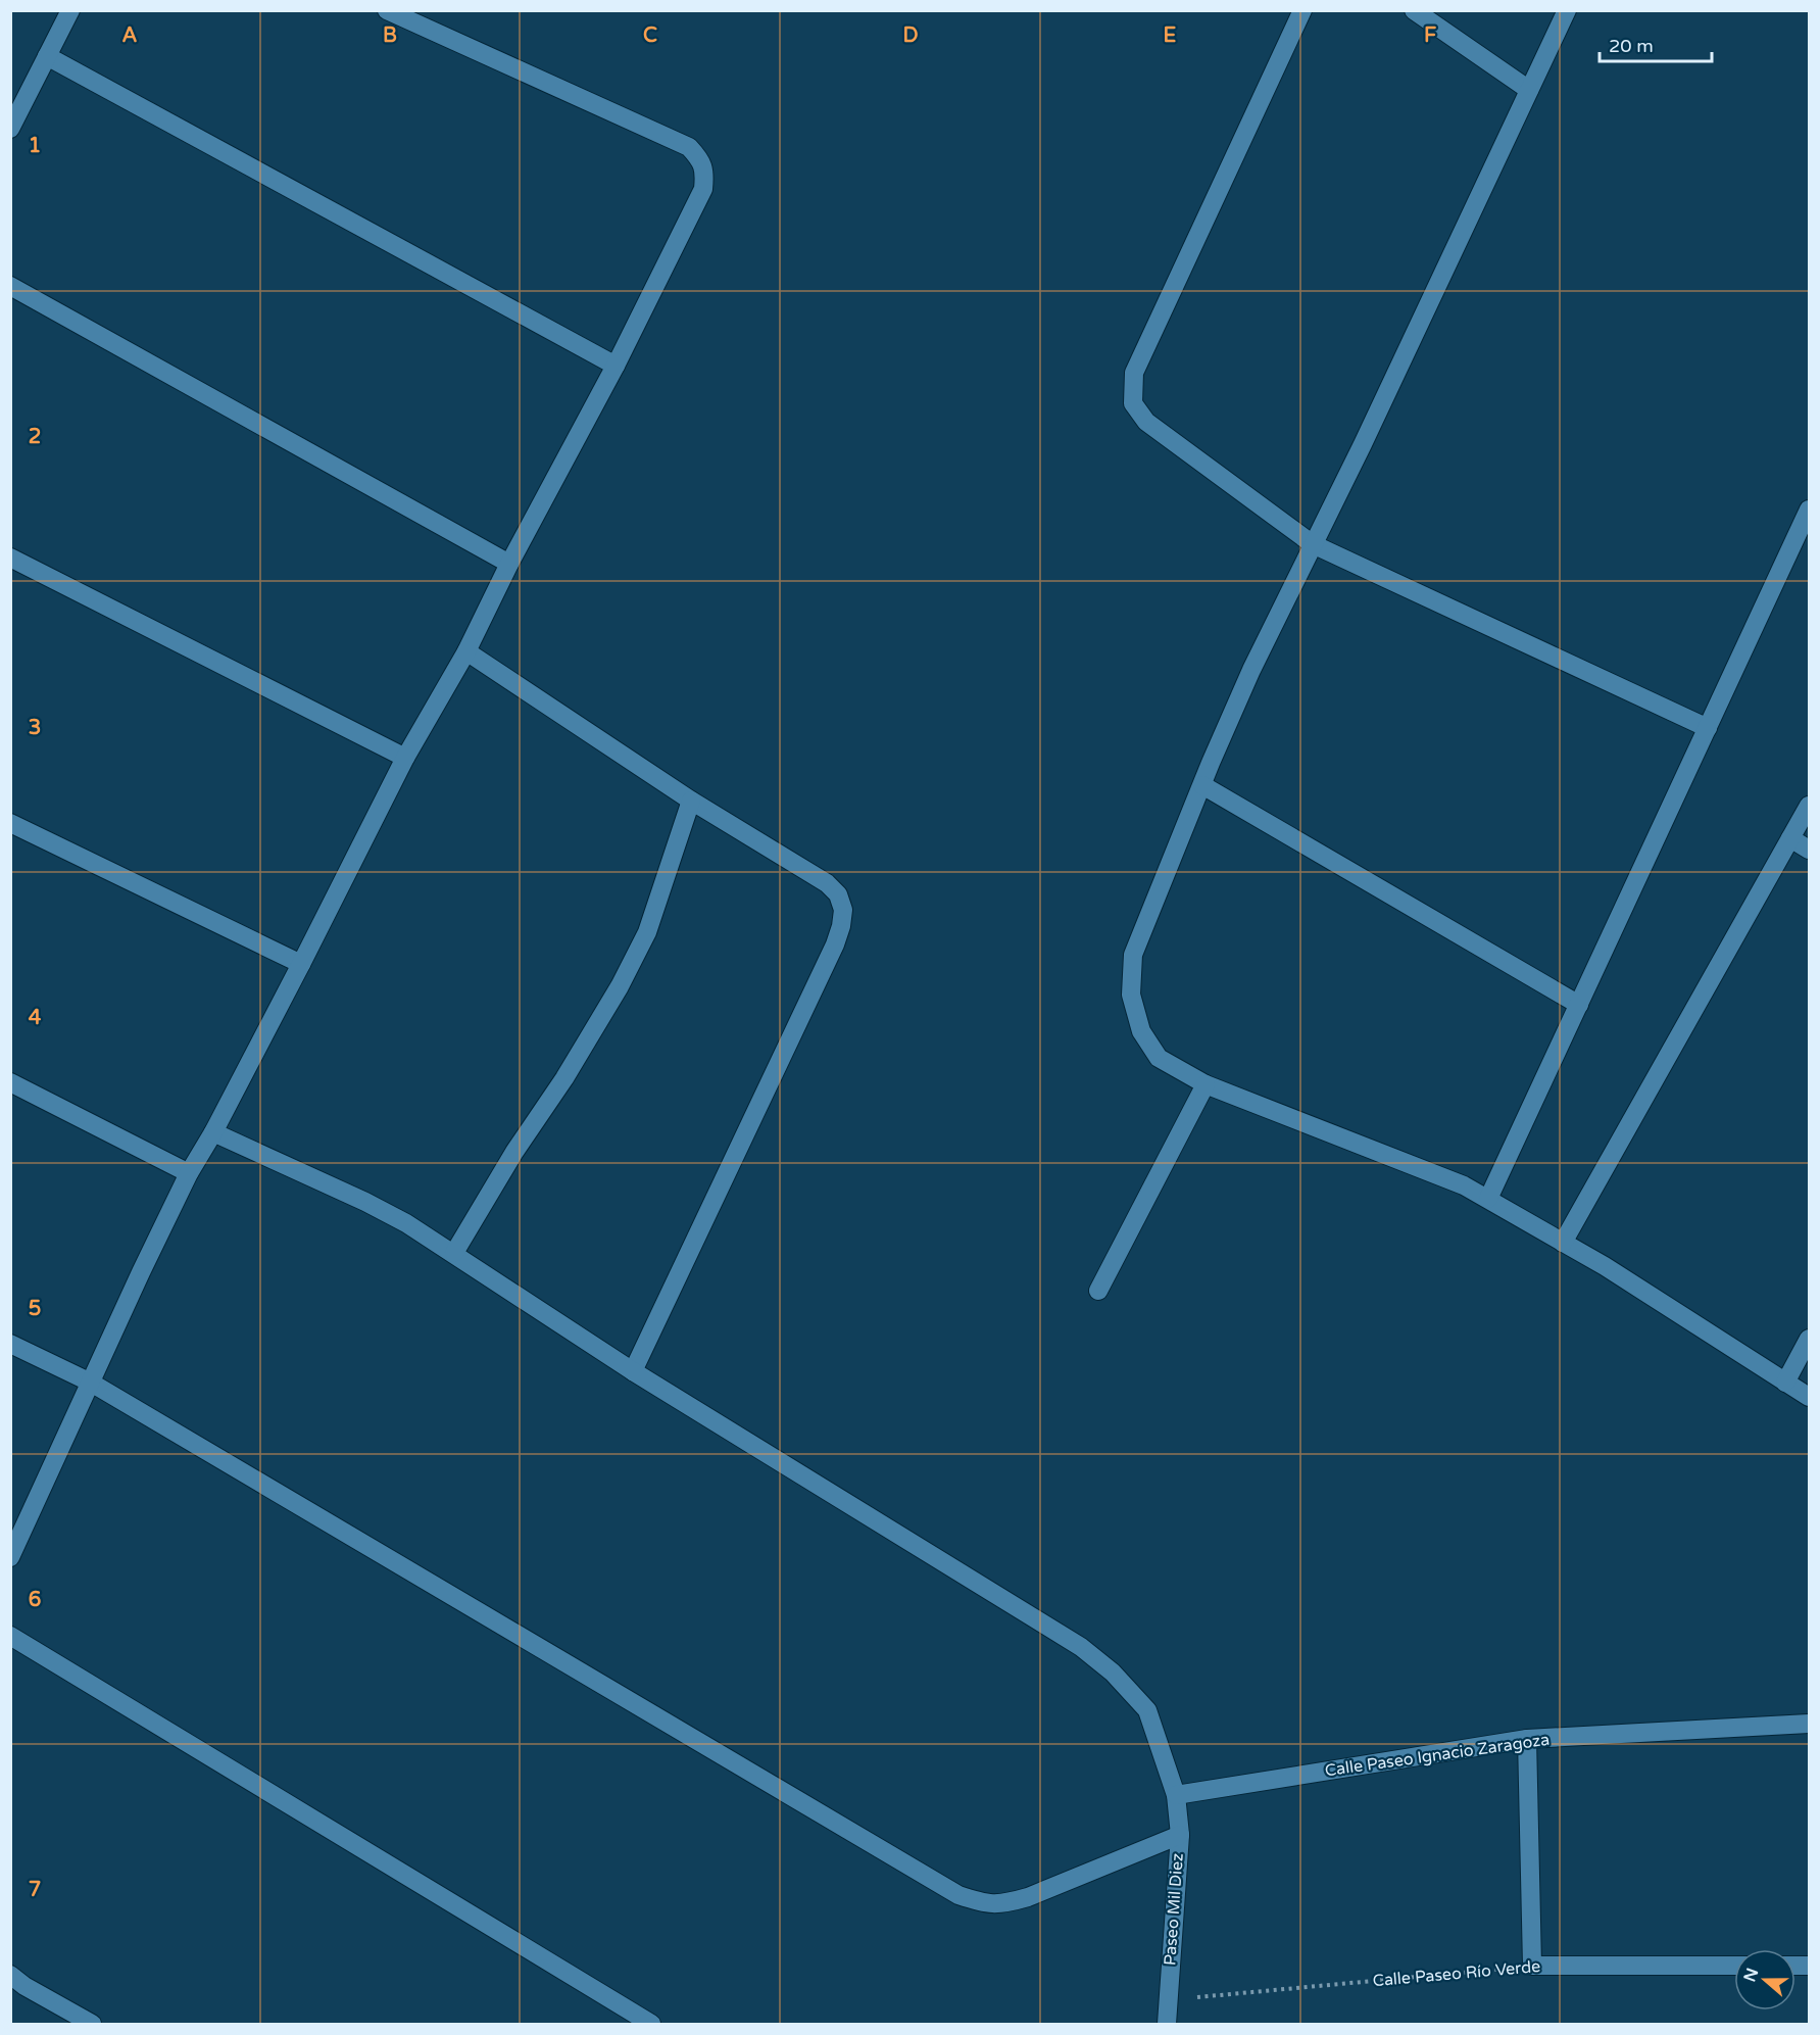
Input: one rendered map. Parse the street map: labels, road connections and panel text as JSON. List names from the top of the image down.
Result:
{
  "streets": {
    "street": ["Calle Paseo Ignacio Zaragoza", "Paseo Mil Diez", "Calle Paseo Río Verde"]
  },
  "crossings": [
    ["Calle Paseo Ignacio Zaragoza", "Paseo Mil Diez"],
    ["Paseo Mil Diez", "Calle Paseo Río Verde"]
  ],
  "scale_bar": "20 m",
  "north": "left",
  "grid": {
    "columns": [
      "A",
      "B",
      "C",
      "D",
      "E",
      "F"
    ],
    "rows": [
      "1",
      "2",
      "3",
      "4",
      "5",
      "6",
      "7"
    ]
  }
}
